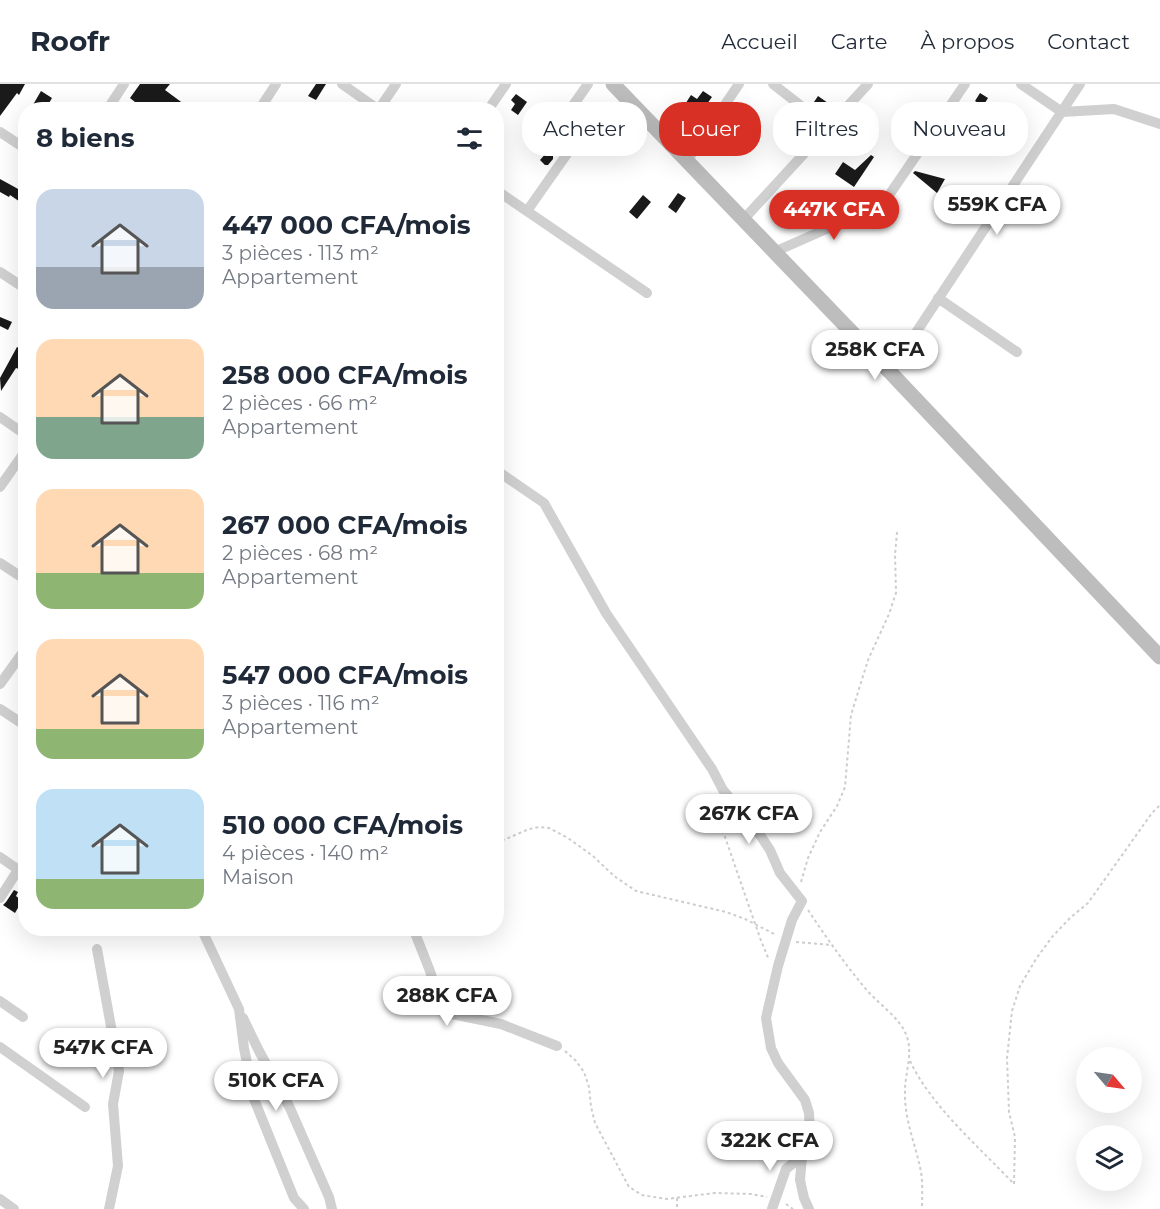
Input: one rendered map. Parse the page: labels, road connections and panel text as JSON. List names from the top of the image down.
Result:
{
  "north": "bottom right",
  "page": {
    "header": "Roofr",
    "nav": [
      "Accueil",
      "Carte",
      "À propos",
      "Contact"
    ],
    "chip": [
      "Acheter",
      "Louer",
      "Filtres",
      "Nouveau"
    ],
    "heading": "8 biens",
    "list": [
      {
        "name": "447 000 CFA/mois",
        "note": "3 pièces · 113 m² · Appartement"
      },
      {
        "name": "258 000 CFA/mois",
        "note": "2 pièces · 66 m² · Appartement"
      },
      {
        "name": "267 000 CFA/mois",
        "note": "2 pièces · 68 m² · Appartement"
      },
      {
        "name": "547 000 CFA/mois",
        "note": "3 pièces · 116 m² · Appartement"
      },
      {
        "name": "510 000 CFA/mois",
        "note": "4 pièces · 140 m² · Maison"
      }
    ],
    "price": [
      "559K CFA",
      "447K CFA",
      "258K CFA",
      "267K CFA",
      "288K CFA",
      "547K CFA",
      "510K CFA",
      "322K CFA"
    ]
  }
}
